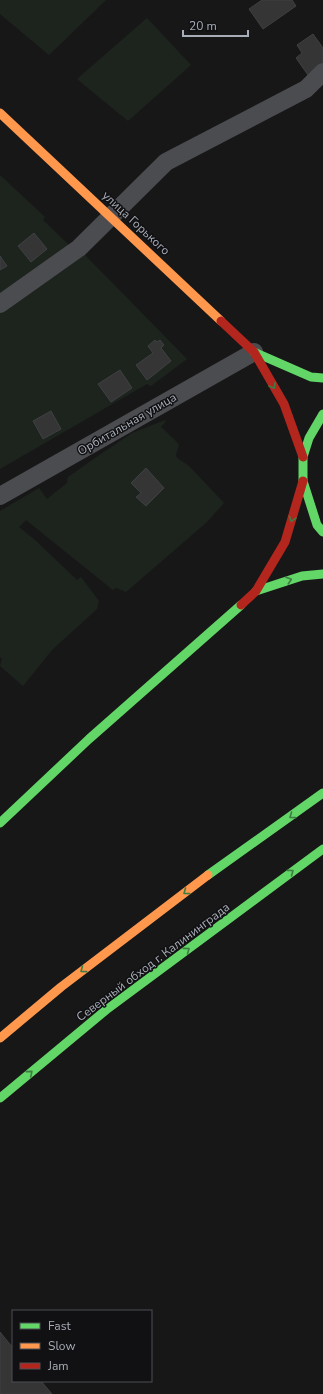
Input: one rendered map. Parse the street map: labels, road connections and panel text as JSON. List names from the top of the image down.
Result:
{
  "streets": {
    "main road": ["улица Горького", "Северный обход г. Калининграда"],
    "street": ["Орбитальная улица"]
  },
  "crossings": [
    ["улица Горького", "Орбитальная улица"]
  ],
  "legend": ["Fast", "Slow", "Jam"],
  "scale_bar": "20 m"
}
